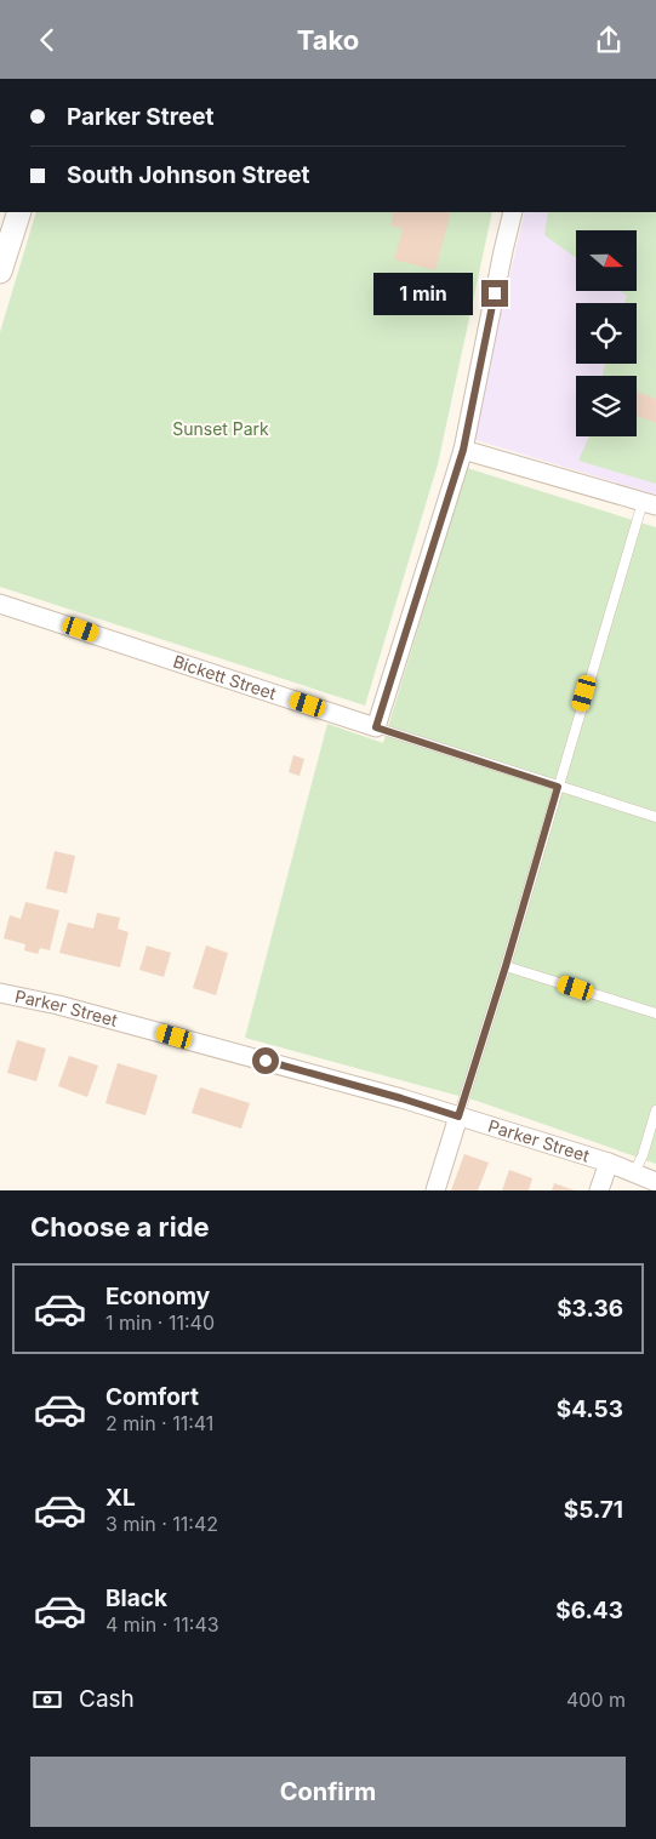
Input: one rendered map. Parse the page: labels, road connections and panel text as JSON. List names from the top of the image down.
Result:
{
  "streets": {
    "street": ["Bickett Street", "Parker Street"]
  },
  "parks": ["Sunset Park"],
  "north": "right",
  "page": {
    "header": "Tako",
    "banner": ["Parker Street", "South Johnson Street"],
    "bubble": "1 min",
    "heading": "Choose a ride",
    "list": [
      {
        "name": "Economy",
        "note": "1 min · 11:40",
        "value": "$3.36"
      },
      {
        "name": "Comfort",
        "note": "2 min · 11:41",
        "value": "$4.53"
      },
      {
        "name": "XL",
        "note": "3 min · 11:42",
        "value": "$5.71"
      },
      {
        "name": "Black",
        "note": "4 min · 11:43",
        "value": "$6.43"
      }
    ],
    "pay": ["Cash", "400 m"],
    "buttons": "Confirm"
  }
}
